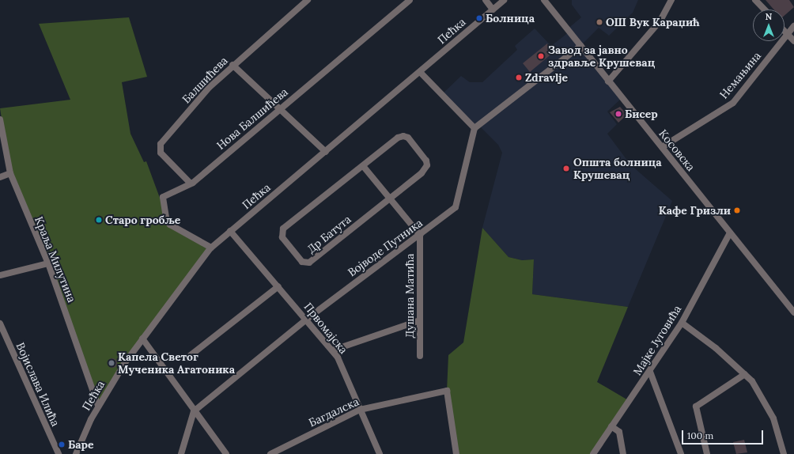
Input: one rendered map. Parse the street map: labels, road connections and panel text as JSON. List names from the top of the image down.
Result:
{
  "streets": {
    "street": [
      "Пећка",
      "Немањина",
      "Балшићева",
      "Нова Балшићева",
      "Косовска",
      "Др Батута",
      "Војводе Путника",
      "Краља Милутина",
      "Душана Матића",
      "Првомајска",
      "Мајке Југовића",
      "Војислава Илића",
      "Багдалска"
    ]
  },
  "crossings": [
    ["Пећка", "Нова Балшићева"],
    ["Пећка", "Краља Милутина"],
    ["Пећка", "Првомајска"],
    ["Немањина", "Косовска"],
    ["Балшићева", "Нова Балшићева"],
    ["Косовска", "Мајке Југовића"],
    ["Војводе Путника", "Душана Матића"],
    ["Војводе Путника", "Првомајска"],
    ["Првомајска", "Багдалска"]
  ],
  "places": [
    "Болница",
    "ОШ Вук Караџић",
    "Завод за јавно здравље Крушевац",
    "Zdravlje",
    "Бисер",
    "Општа болница Крушевац",
    "Кафе Гризли",
    "Старо гробље",
    "Капела Светог Мученика Агатоника",
    "Баре"
  ],
  "scale_bar": "100 m",
  "north": "top"
}
